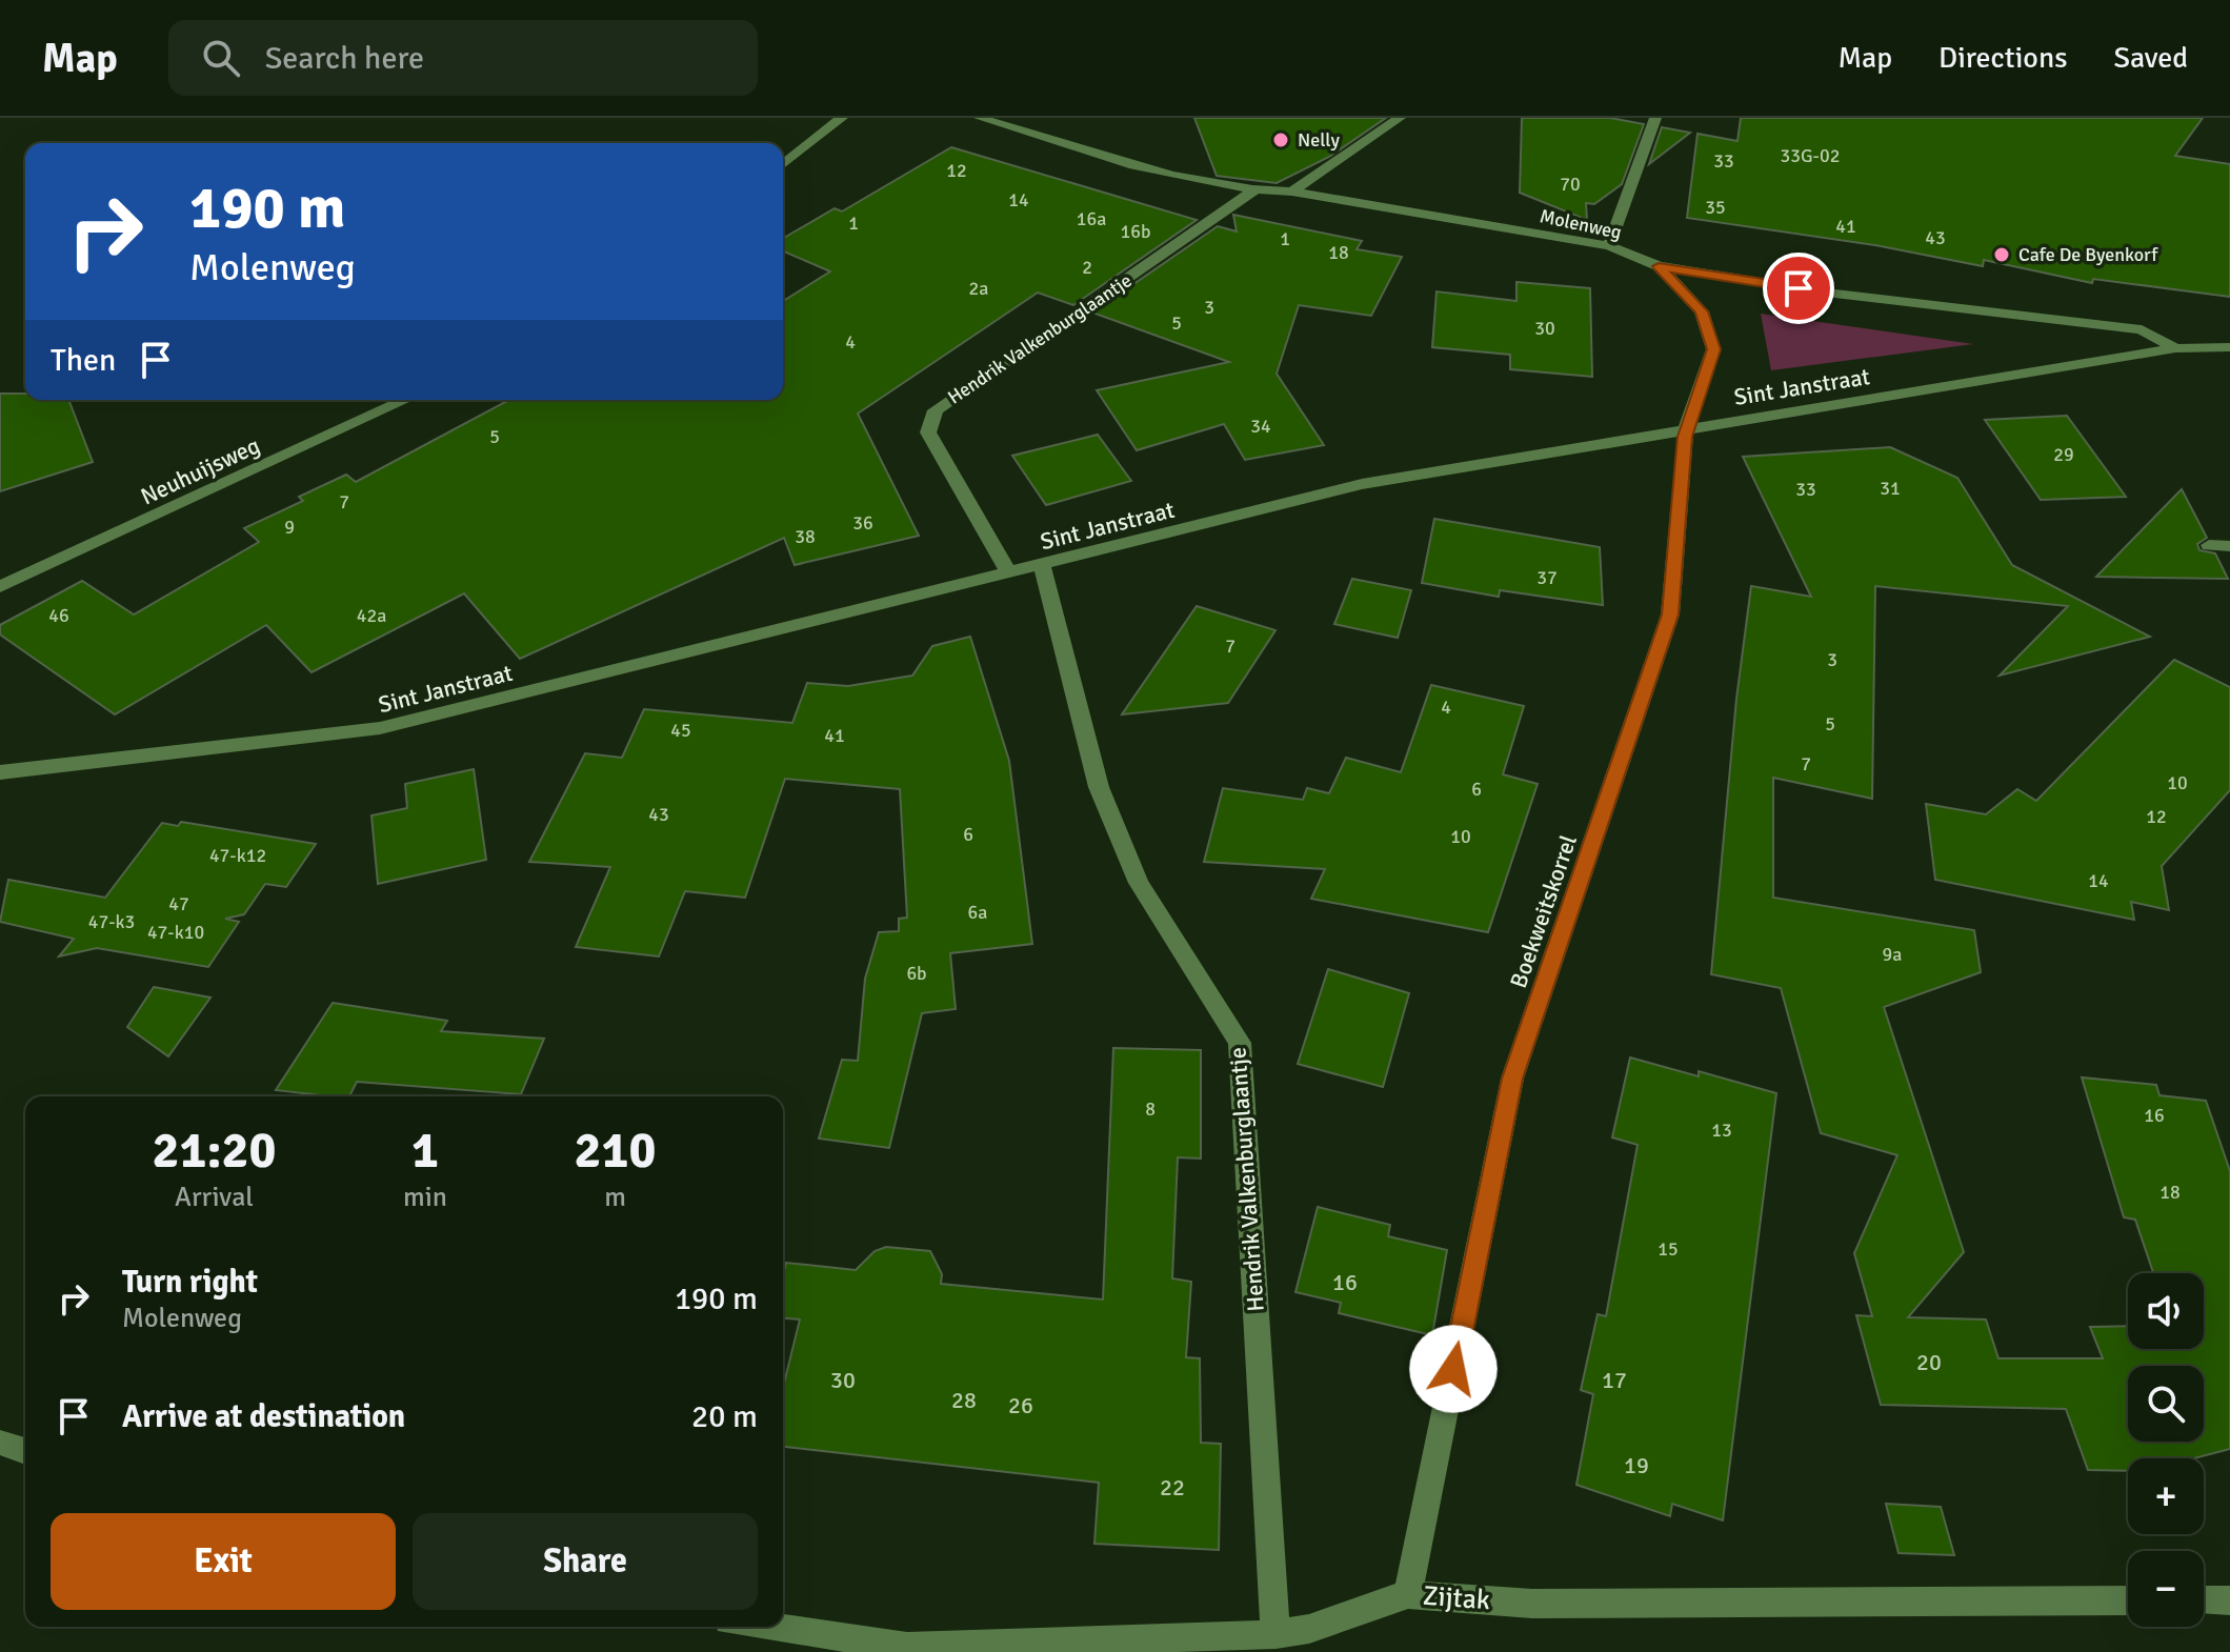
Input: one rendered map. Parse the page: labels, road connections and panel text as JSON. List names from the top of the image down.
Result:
{
  "streets": {
    "street": [
      "Molenweg",
      "Hendrik Valkenburglaantje",
      "Sint Janstraat",
      "Neuhuijsweg",
      "Boekweitskorrel",
      "Zijtak"
    ]
  },
  "crossings": [
    ["Molenweg", "Hendrik Valkenburglaantje"],
    ["Molenweg", "Sint Janstraat"],
    ["Molenweg", "Boekweitskorrel"],
    ["Hendrik Valkenburglaantje", "Sint Janstraat"],
    ["Hendrik Valkenburglaantje", "Zijtak"],
    ["Sint Janstraat", "Boekweitskorrel"],
    ["Boekweitskorrel", "Zijtak"]
  ],
  "places": ["Nelly", "Cafe De Byenkorf"],
  "house_numbers": [
    "33G-02",
    "33",
    "12",
    "70",
    "14",
    "35",
    "16a",
    "1",
    "41",
    "16b",
    "43",
    "1",
    "18",
    "2",
    "2a",
    "3",
    "5",
    "30",
    "4",
    "34",
    "5",
    "29",
    "31",
    "33",
    "7",
    "36",
    "9",
    "38",
    "37",
    "46",
    "42a",
    "7",
    "3",
    "4",
    "5",
    "45",
    "41",
    "7",
    "10",
    "6",
    "43",
    "12",
    "6",
    "10",
    "47-k12",
    "14",
    "47",
    "6a",
    "47-k3",
    "47-k10",
    "9a",
    "6b",
    "8",
    "16",
    "13",
    "18",
    "15",
    "16",
    "20",
    "30",
    "17",
    "28",
    "26",
    "19",
    "22"
  ],
  "page": {
    "header": "Map",
    "search": "Search here",
    "nav": ["Map", "Directions", "Saved"],
    "turn": ["190 m", "Molenweg"],
    "then": "Then",
    "eta": [
      "21:20",
      "Arrival",
      "1",
      "min",
      "210",
      "m"
    ],
    "list": [
      {
        "name": "Turn right",
        "note": "Molenweg",
        "value": "190 m"
      },
      {
        "name": "Arrive at destination",
        "value": "20 m"
      }
    ],
    "map_buttons": ["+", "−"],
    "buttons": ["Exit", "Share"]
  }
}
